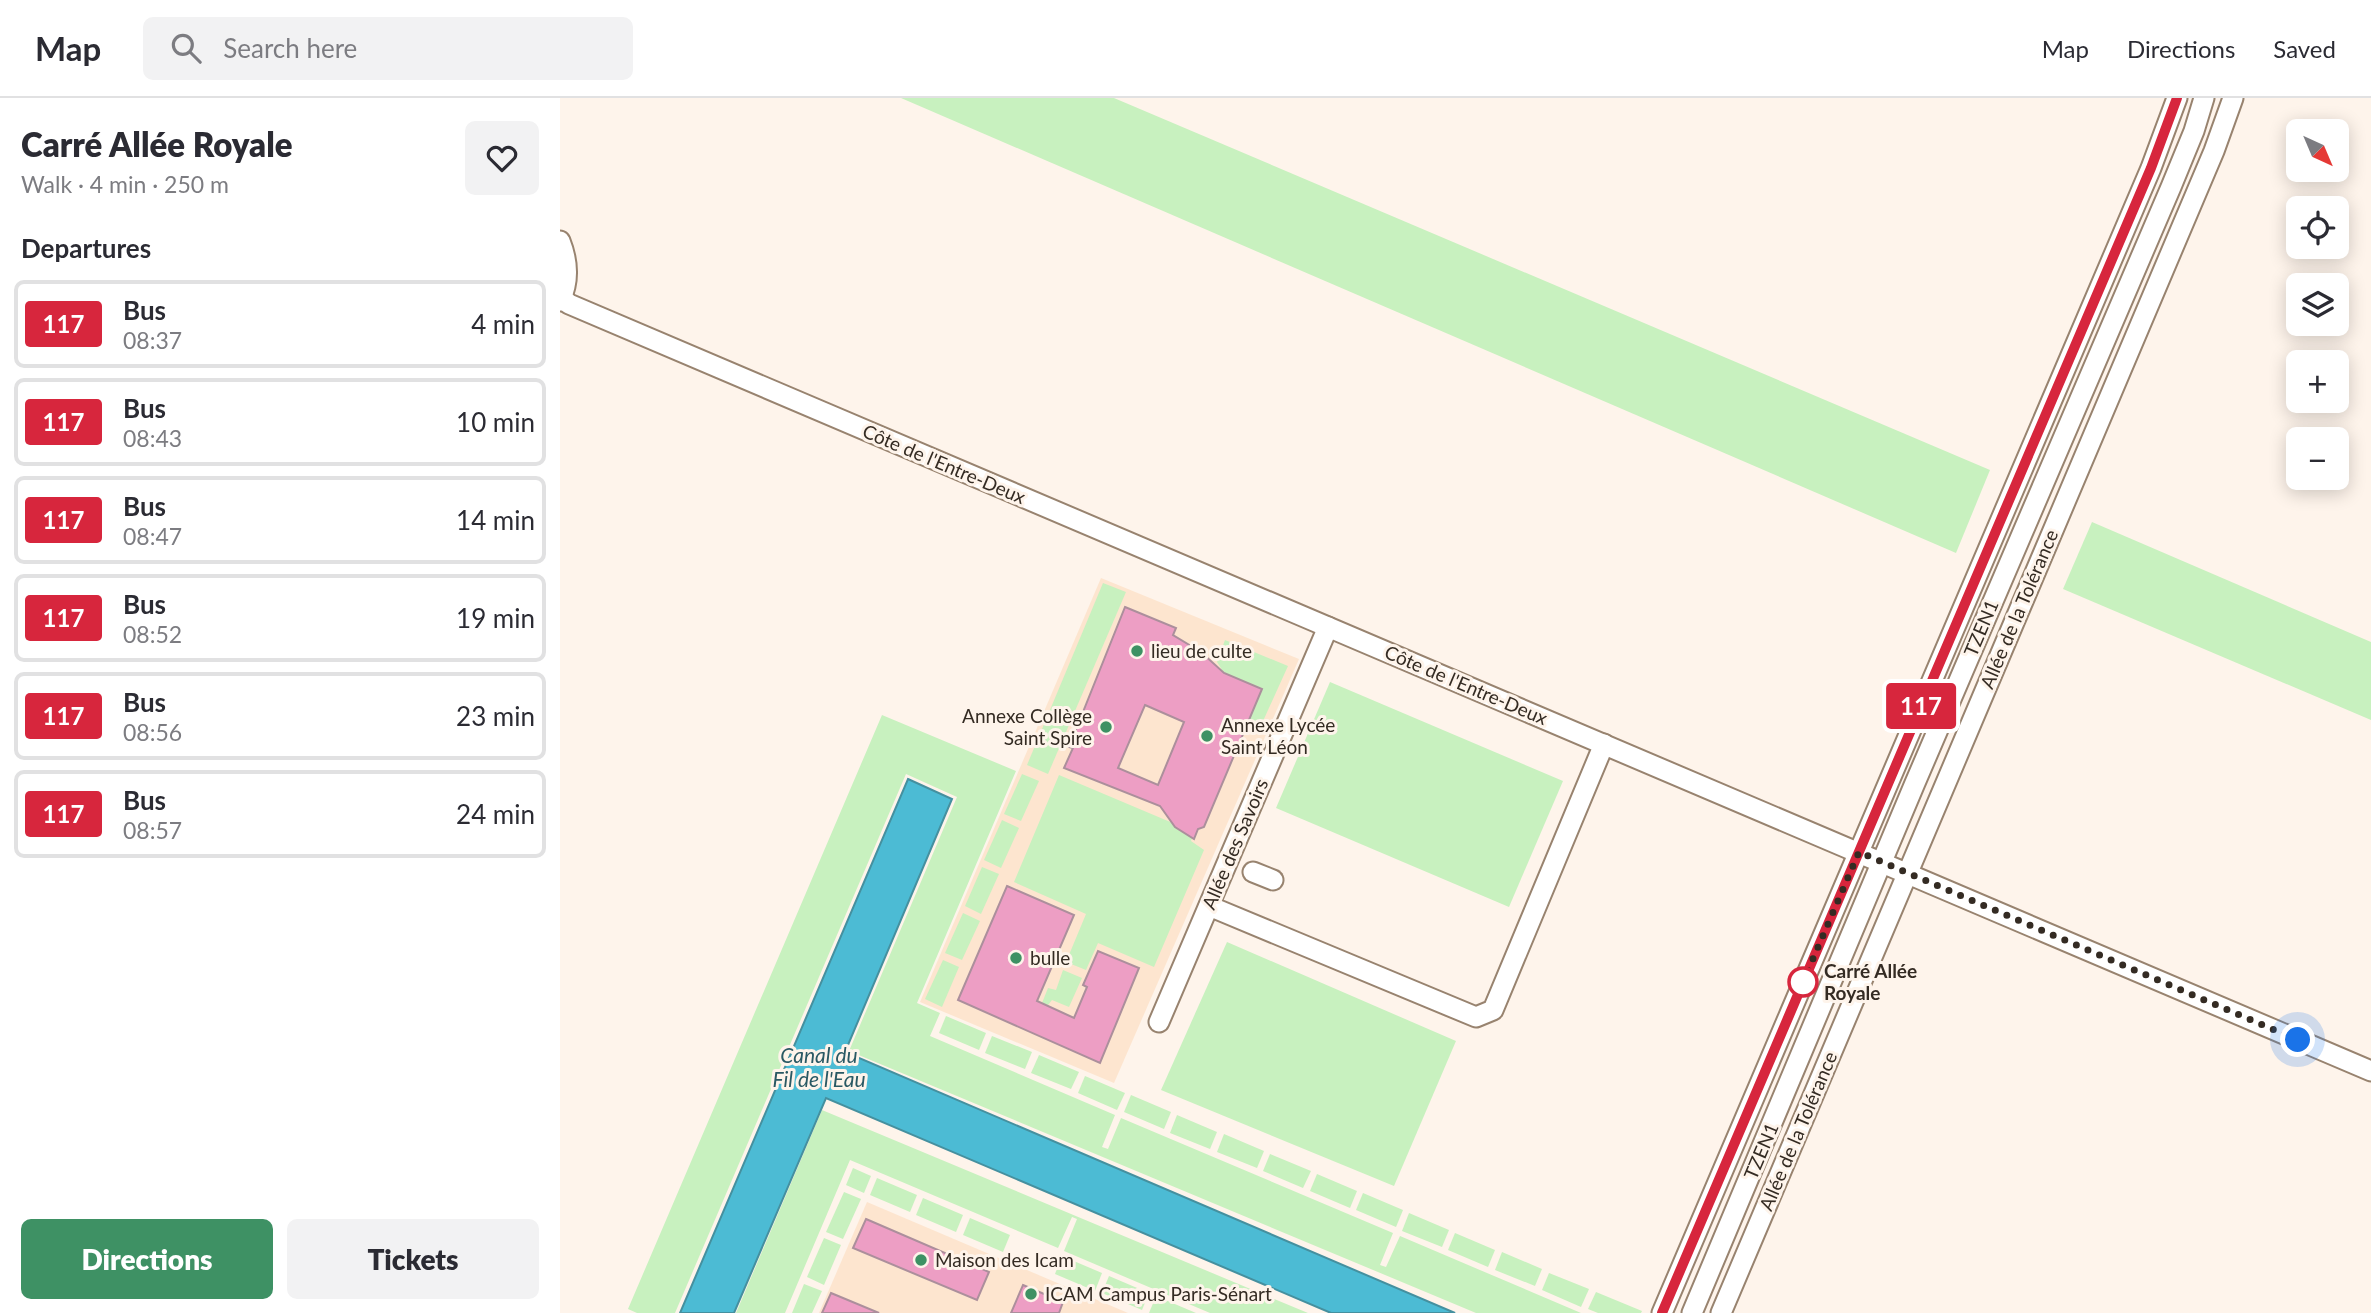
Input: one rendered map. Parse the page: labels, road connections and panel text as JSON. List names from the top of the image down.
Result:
{
  "streets": {
    "street": [
      "Côte de l'Entre-Deux",
      "Allée de la Tolérance",
      "TZEN1",
      "Allée des Savoirs"
    ]
  },
  "crossings": [
    ["Côte de l'Entre-Deux", "Allée de la Tolérance"],
    ["Côte de l'Entre-Deux", "TZEN1"],
    ["Côte de l'Entre-Deux", "Allée des Savoirs"]
  ],
  "water": ["Canal du Fil de l'Eau"],
  "places": [
    "lieu de culte",
    "Annexe Collège Saint Spire",
    "Annexe Lycée Saint Léon",
    "bulle",
    "Carré Allée Royale",
    "Maison des Icam",
    "ICAM Campus Paris-Sénart"
  ],
  "lines": ["bus line 117"],
  "north": "bottom right",
  "page": {
    "header": "Map",
    "search": "Search here",
    "nav": ["Map", "Directions", "Saved"],
    "heading": [
      ["Carré Allée Royale", "Walk · 4 min · 250 m"],
      "Departures"
    ],
    "on_map": "117",
    "map_buttons": ["+", "−"],
    "list": [
      {
        "mark": "117",
        "name": "Bus",
        "note": "08:37",
        "value": "4 min"
      },
      {
        "mark": "117",
        "name": "Bus",
        "note": "08:43",
        "value": "10 min"
      },
      {
        "mark": "117",
        "name": "Bus",
        "note": "08:47",
        "value": "14 min"
      },
      {
        "mark": "117",
        "name": "Bus",
        "note": "08:52",
        "value": "19 min"
      },
      {
        "mark": "117",
        "name": "Bus",
        "note": "08:56",
        "value": "23 min"
      },
      {
        "mark": "117",
        "name": "Bus",
        "note": "08:57",
        "value": "24 min"
      }
    ],
    "buttons": ["Directions", "Tickets"]
  }
}
